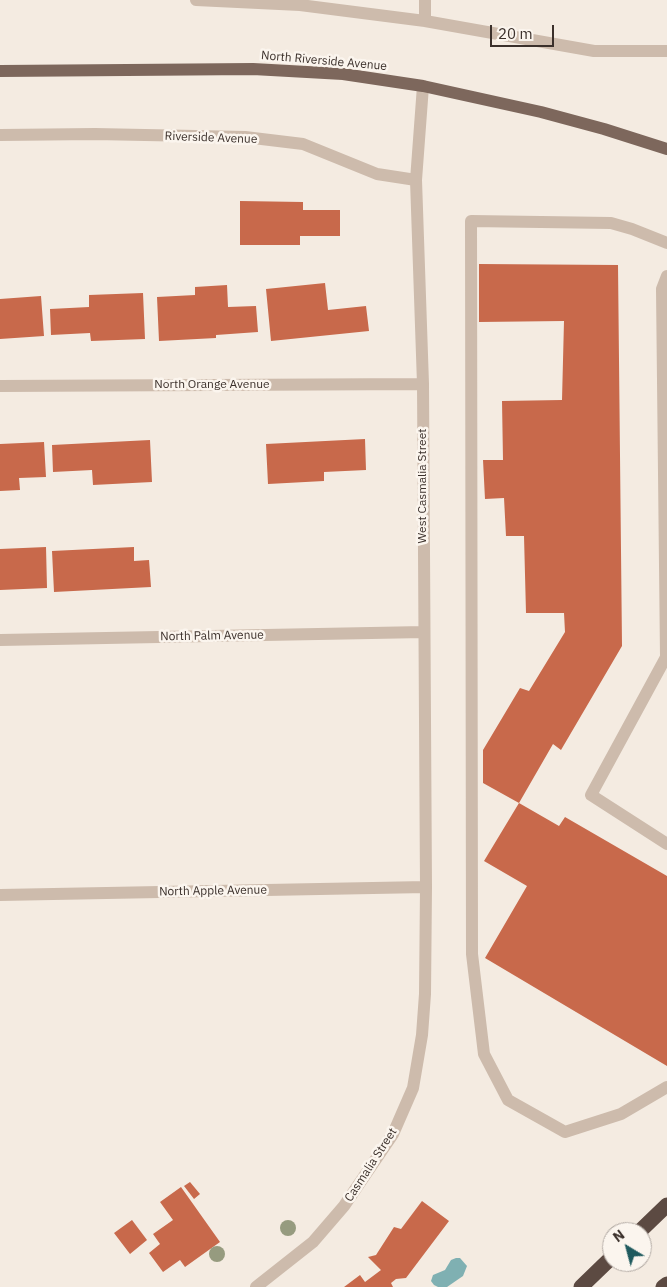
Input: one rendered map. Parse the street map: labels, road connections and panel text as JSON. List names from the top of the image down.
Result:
{
  "streets": {
    "main road": ["North Riverside Avenue"],
    "street": [
      "Riverside Avenue",
      "North Orange Avenue",
      "West Casmalia Street",
      "North Palm Avenue",
      "North Apple Avenue",
      "Casmalia Street"
    ]
  },
  "crossings": [
    ["North Riverside Avenue", "West Casmalia Street"],
    ["Riverside Avenue", "West Casmalia Street"],
    ["North Orange Avenue", "West Casmalia Street"],
    ["West Casmalia Street", "North Palm Avenue"],
    ["West Casmalia Street", "North Apple Avenue"],
    ["West Casmalia Street", "Casmalia Street"],
    ["North Apple Avenue", "Casmalia Street"]
  ],
  "scale_bar": "20 m",
  "north": "top left"
}
